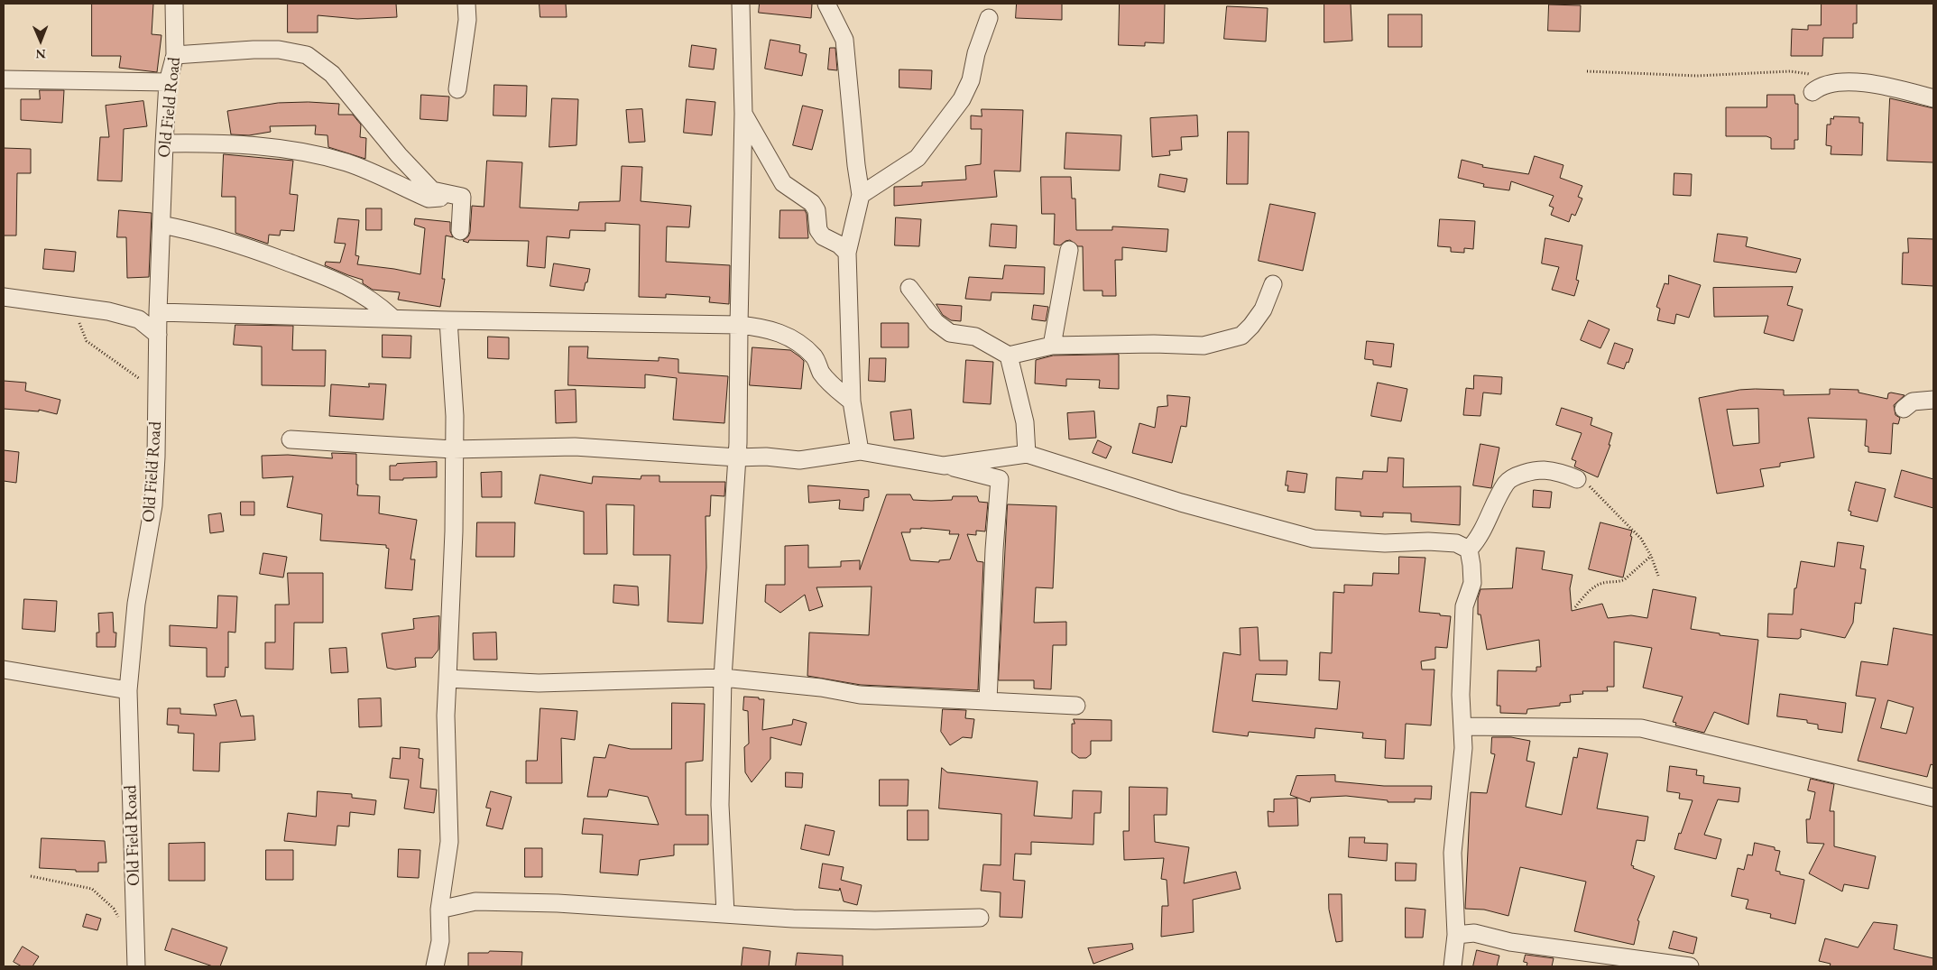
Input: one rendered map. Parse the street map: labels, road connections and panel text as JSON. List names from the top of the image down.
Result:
{
  "streets": {
    "street": ["Old Field Road"]
  },
  "north": "bottom"
}
